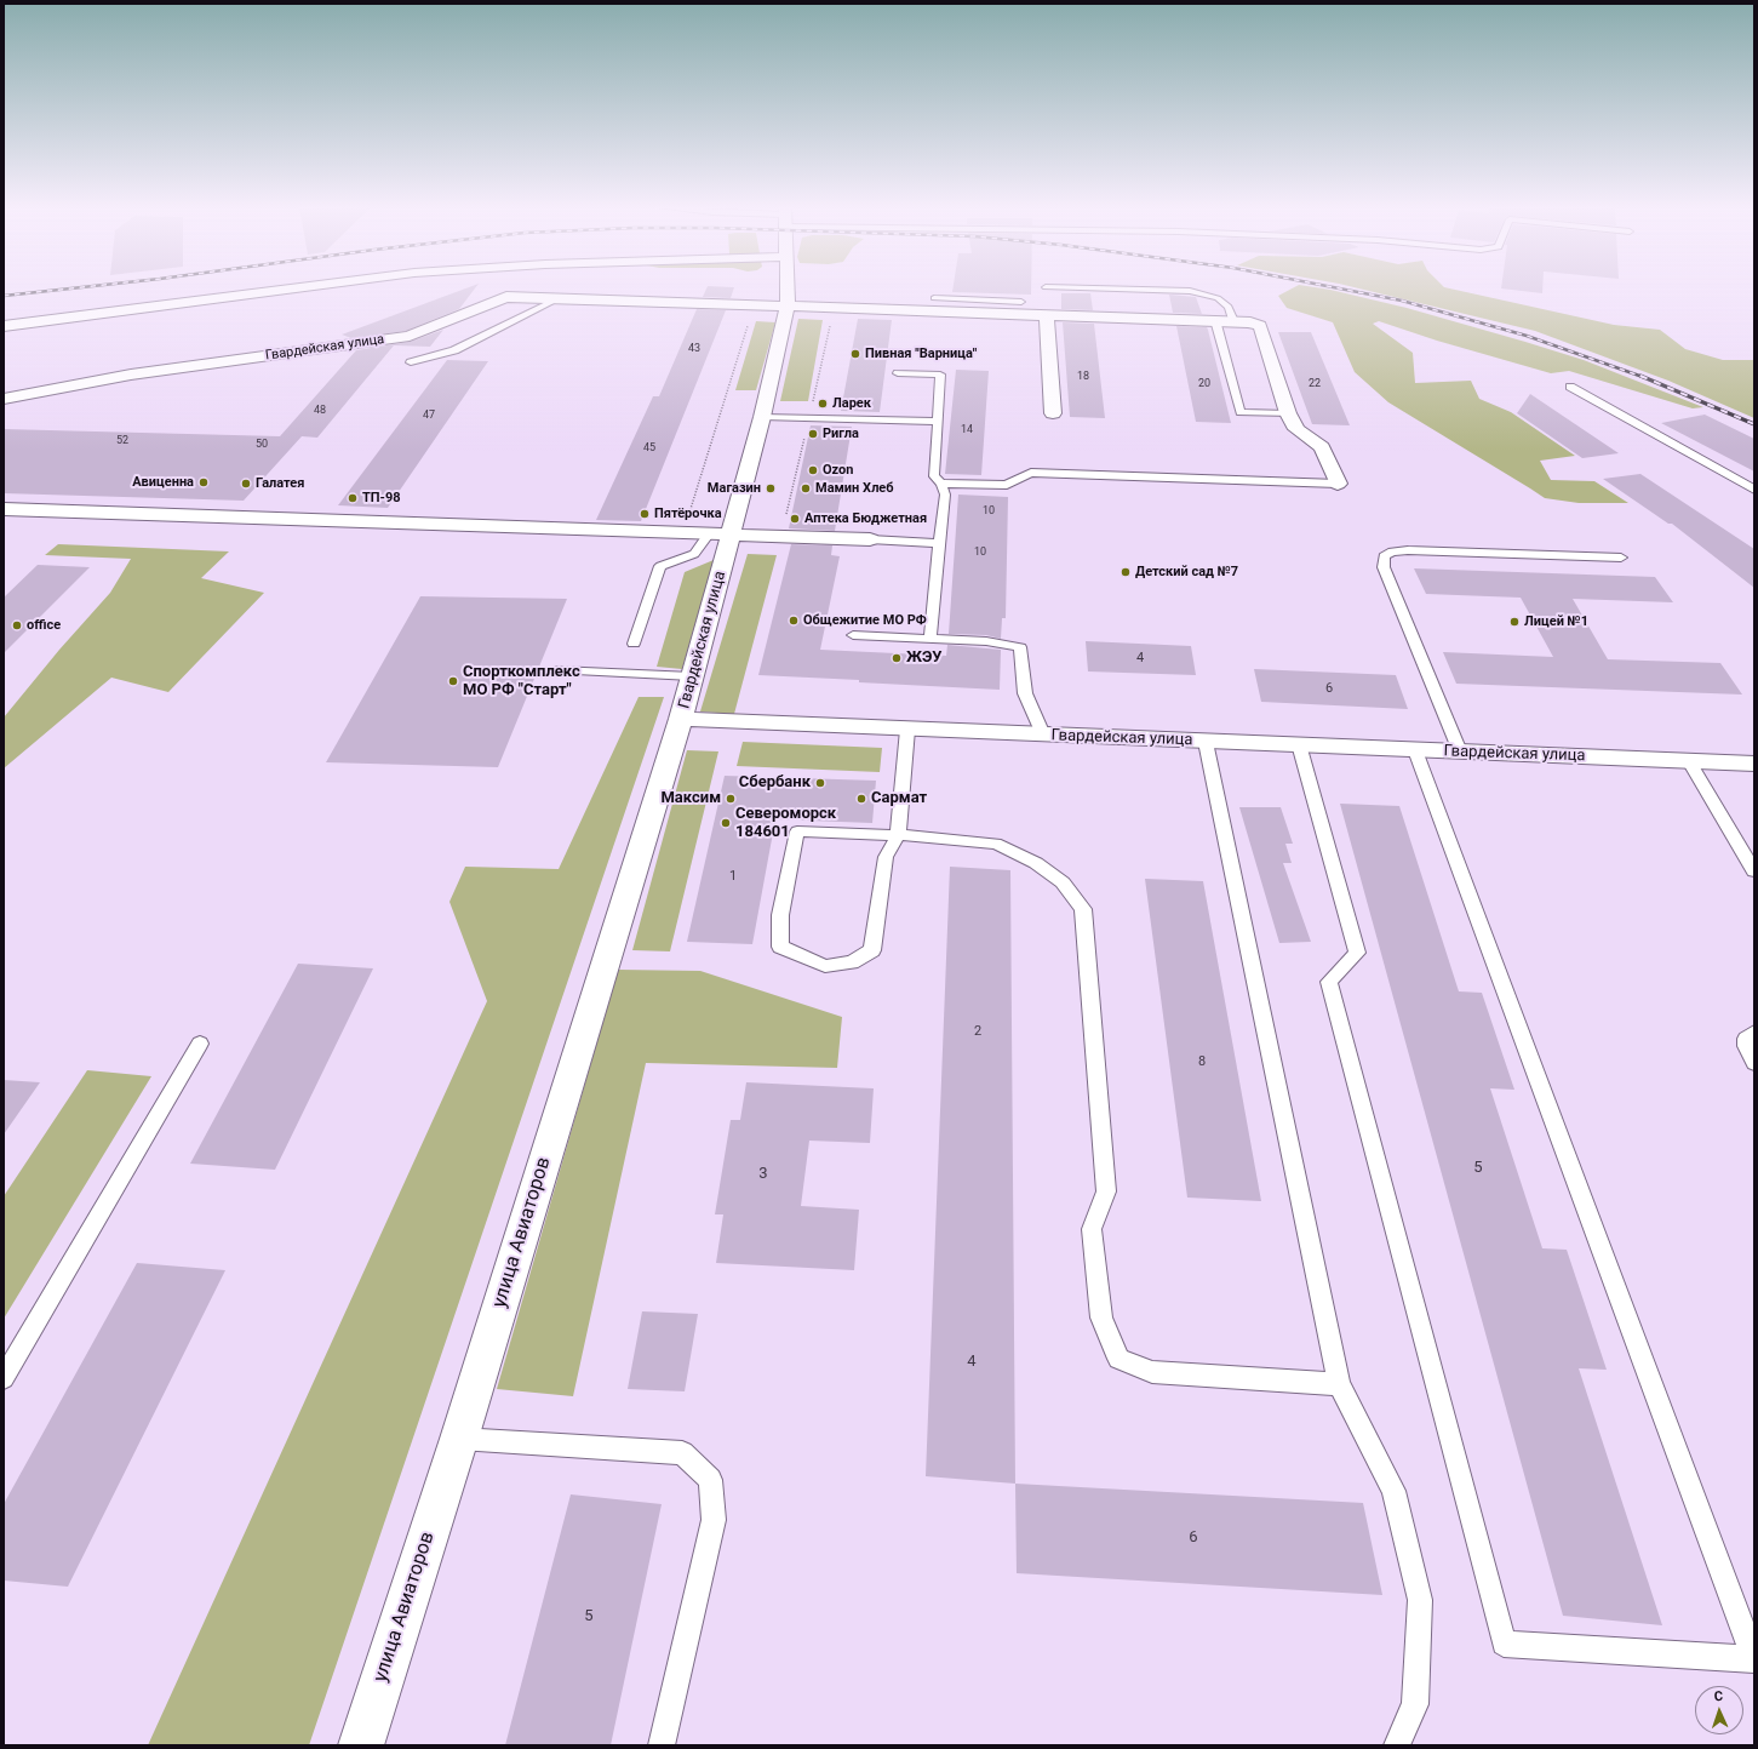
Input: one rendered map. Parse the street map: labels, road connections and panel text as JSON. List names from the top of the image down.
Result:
{
  "streets": {
    "street": ["Гвардейская улица", "улица Авиаторов"]
  },
  "crossings": [
    ["Гвардейская улица", "улица Авиаторов"]
  ],
  "places": [
    "Пивная \"Варница\"",
    "Ларек",
    "Ригла",
    "Ozon",
    "Авиценна",
    "Галатея",
    "Магазин",
    "Мамин Хлеб",
    "ТП-98",
    "Пятёрочка",
    "Аптека Бюджетная",
    "Детский сад №7",
    "Общежитие МО РФ",
    "Лицей №1",
    "office",
    "ЖЭУ",
    "Спорткомплекс МО РФ \"Старт\"",
    "Сбербанк",
    "Максим",
    "Сармат",
    "Североморск 184601"
  ],
  "house_numbers": [
    "43",
    "18",
    "20",
    "22",
    "48",
    "47",
    "14",
    "52",
    "50",
    "45",
    "10",
    "10",
    "4",
    "6",
    "1",
    "2",
    "8",
    "5",
    "3",
    "4",
    "6",
    "5"
  ],
  "north": "top"
}
